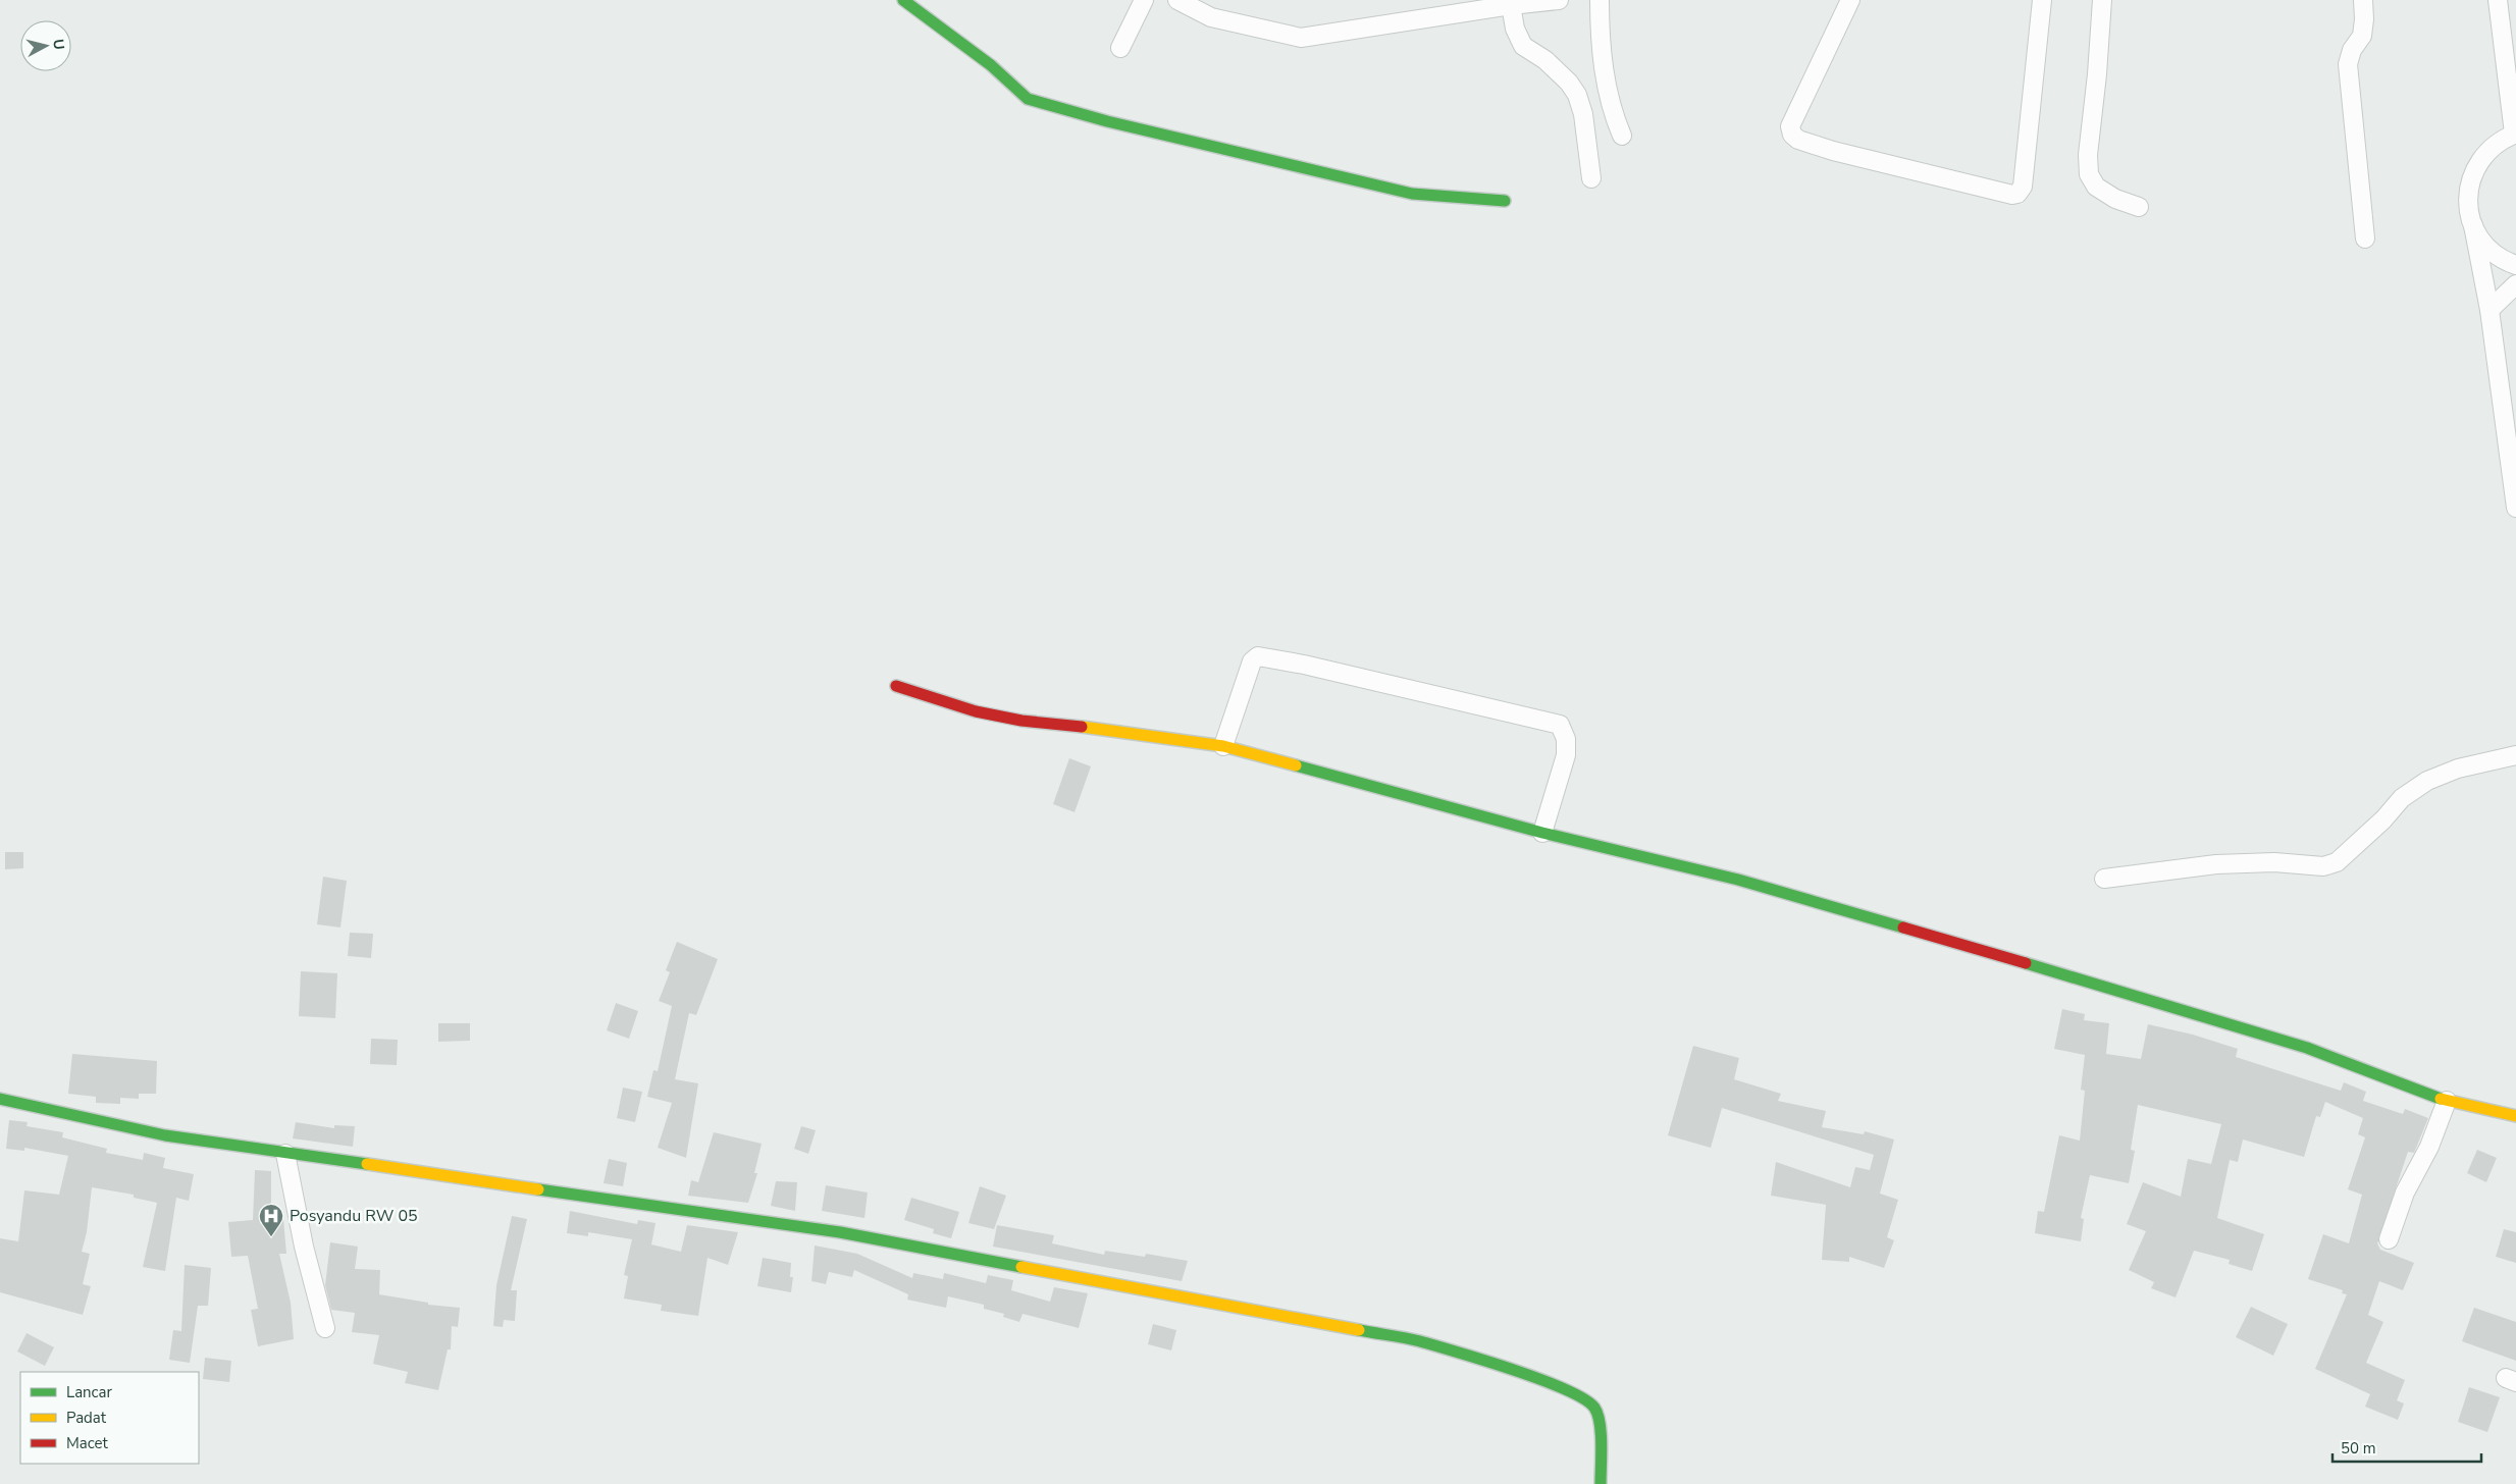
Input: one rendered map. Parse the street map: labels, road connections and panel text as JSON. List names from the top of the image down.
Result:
{
  "places": {
    "hospital": ["Posyandu RW 05"]
  },
  "legend": ["Lancar", "Padat", "Macet"],
  "scale_bar": "50 m",
  "north": "right"
}
